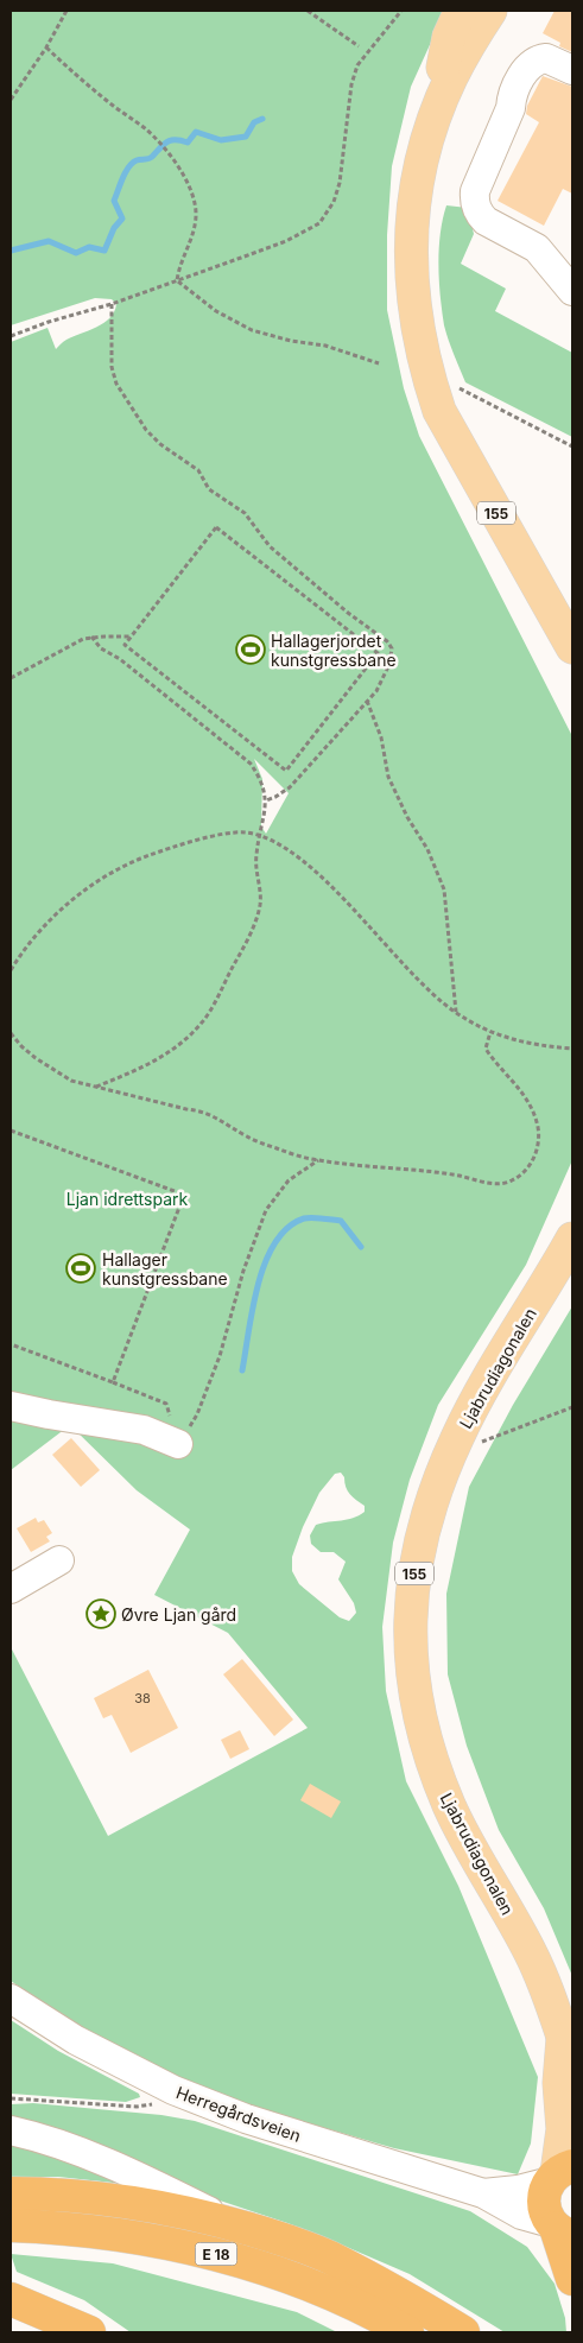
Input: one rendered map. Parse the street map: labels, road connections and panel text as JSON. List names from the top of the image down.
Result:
{
  "streets": {
    "highway": ["E 18"],
    "main road": ["155", "Ljabrudiagonalen"],
    "street": ["Herregårdsveien"]
  },
  "crossings": [
    ["Ljabrudiagonalen", "Herregårdsveien"]
  ],
  "parks": ["Ljan idrettspark"],
  "places": {
    "sports": ["Hallagerjordet kunstgressbane", "Hallager kunstgressbane"],
    "place": ["Øvre Ljan gård"]
  },
  "house_numbers": ["38"]
}
